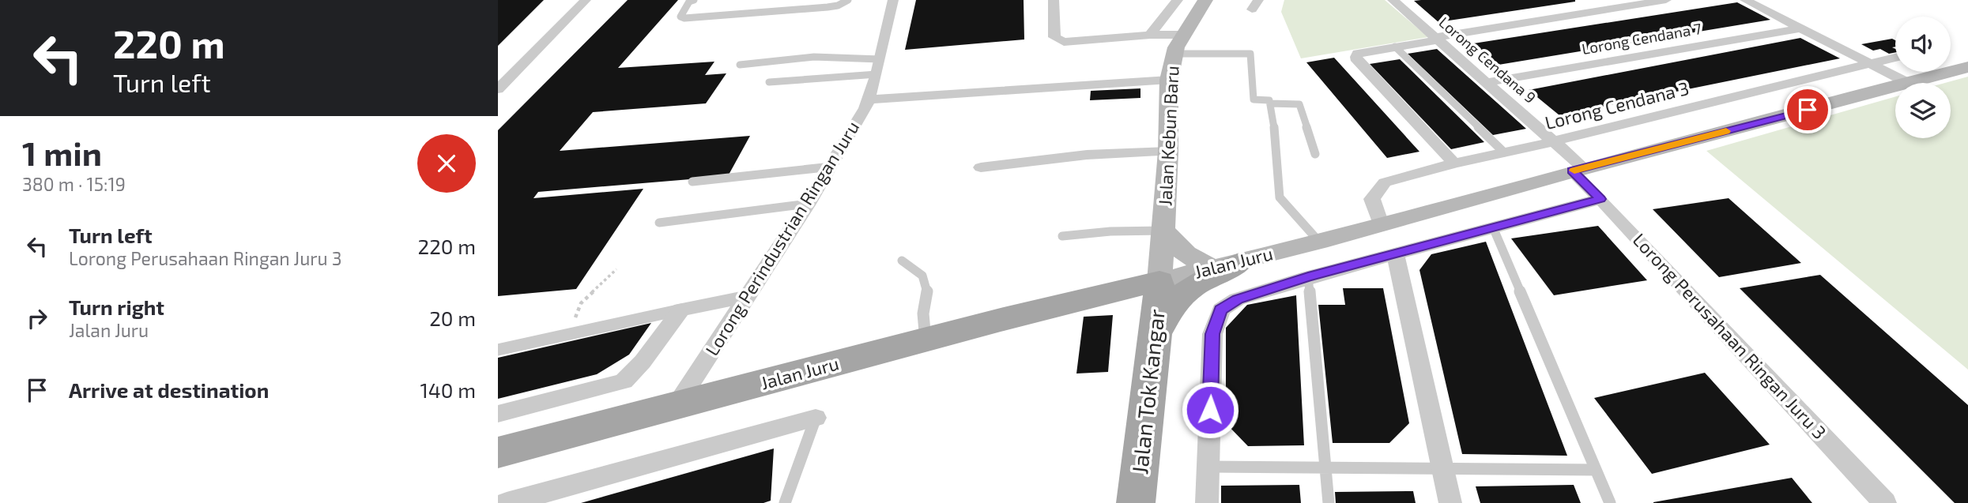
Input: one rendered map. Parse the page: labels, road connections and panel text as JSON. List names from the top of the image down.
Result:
{
  "streets": {
    "main road": ["Jalan Juru", "Jalan Tok Kangar"],
    "street": [
      "Lorong Cendana 7",
      "Lorong Cendana 9",
      "Lorong Cendana 3",
      "Jalan Kebun Baru",
      "Lorong Perindustrian Ringan Juru",
      "Lorong Perusahaan Ringan Juru 3"
    ]
  },
  "crossings": [
    ["Lorong Cendana 7", "Lorong Cendana 9"],
    ["Lorong Cendana 9", "Lorong Cendana 3"],
    ["Lorong Cendana 9", "Jalan Juru"],
    ["Lorong Cendana 9", "Lorong Perusahaan Ringan Juru 3"],
    ["Lorong Cendana 3", "Jalan Juru"],
    ["Jalan Kebun Baru", "Jalan Juru"],
    ["Jalan Kebun Baru", "Jalan Tok Kangar"],
    ["Lorong Perindustrian Ringan Juru", "Jalan Juru"],
    ["Jalan Juru", "Lorong Perusahaan Ringan Juru 3"],
    ["Jalan Juru", "Jalan Tok Kangar"]
  ],
  "page": {
    "turn": ["220 m", "Turn left"],
    "heading": ["1 min", "380 m · 15:19"],
    "list": [
      {
        "name": "Turn left",
        "note": "Lorong Perusahaan Ringan Juru 3",
        "value": "220 m"
      },
      {
        "name": "Turn right",
        "note": "Jalan Juru",
        "value": "20 m"
      },
      {
        "name": "Arrive at destination",
        "value": "140 m"
      }
    ]
  }
}
